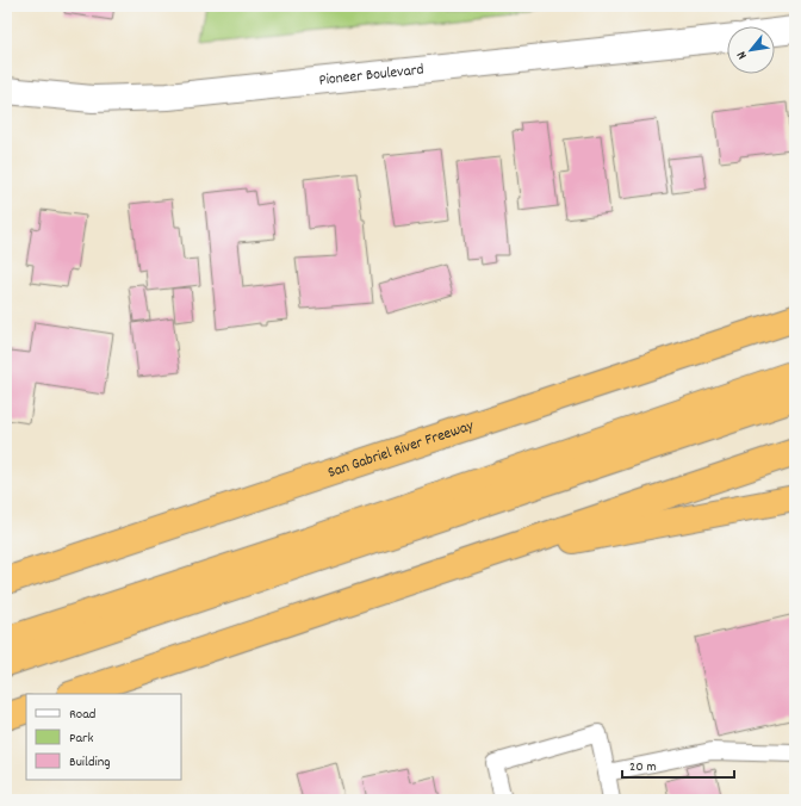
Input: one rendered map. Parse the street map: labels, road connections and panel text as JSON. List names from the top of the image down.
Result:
{
  "streets": {
    "highway": ["San Gabriel River Freeway"],
    "street": ["Pioneer Boulevard"]
  },
  "legend": ["Road", "Park", "Building"],
  "scale_bar": "20 m",
  "north": "bottom left"
}
